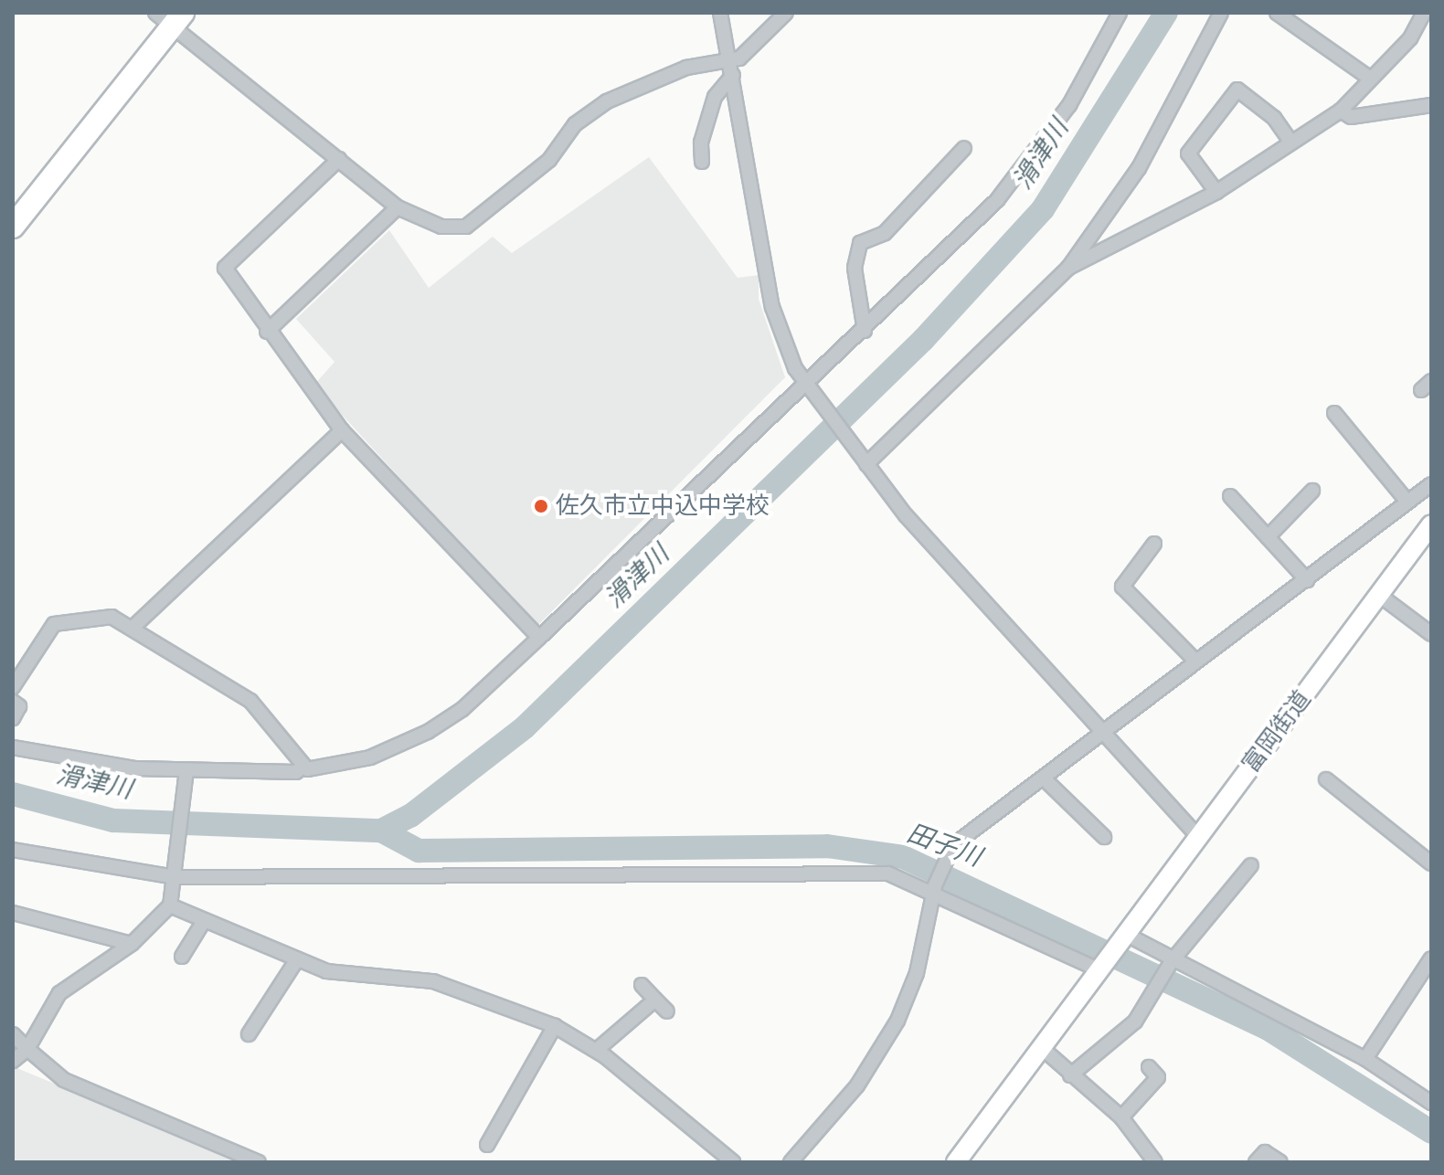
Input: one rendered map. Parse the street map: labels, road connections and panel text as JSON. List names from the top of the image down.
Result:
{
  "streets": {
    "main road": ["富岡街道"]
  },
  "water": ["滑津川", "田子川"],
  "places": ["佐久市立中込中学校"]
}
